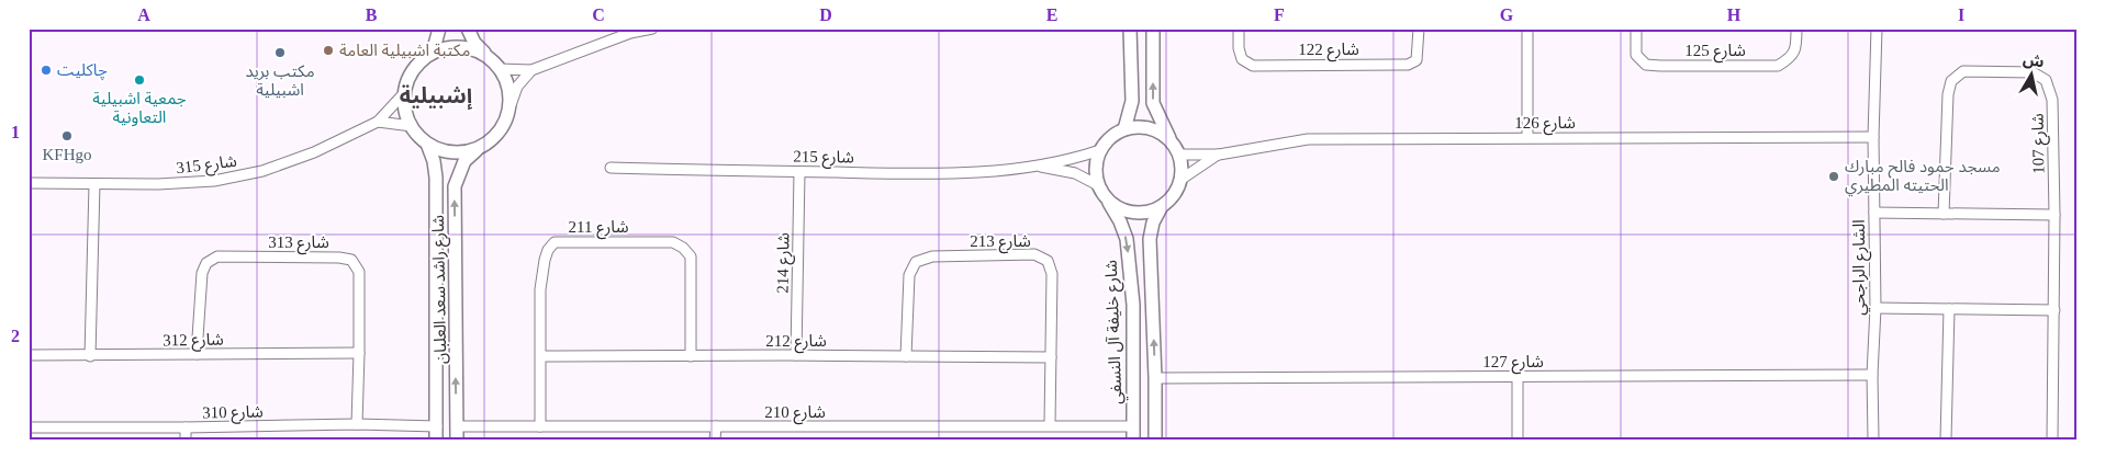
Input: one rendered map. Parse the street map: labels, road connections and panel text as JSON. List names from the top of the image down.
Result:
{
  "streets": {
    "main road": ["شارع راشد سعد العلبان", "شارع خليفة آل النسفي"],
    "street": [
      "شارع 122",
      "شارع 125",
      "شارع 126",
      "شارع 107",
      "شارع 215",
      "شارع 315",
      "شارع 211",
      "شارع 213",
      "شارع 313",
      "شارع 214",
      "الشارع الراجحي",
      "شارع 312",
      "شارع 212",
      "شارع 127",
      "شارع 310",
      "شارع 210"
    ]
  },
  "crossings": [
    ["شارع 126", "شارع 215"],
    ["شارع 126", "الشارع الراجحي"],
    ["شارع 126", "شارع خليفة آل النسفي"],
    ["شارع 215", "شارع 214"],
    ["شارع 215", "شارع خليفة آل النسفي"],
    ["شارع 315", "شارع راشد سعد العلبان"],
    ["شارع 211", "شارع 212"],
    ["شارع 211", "شارع 210"],
    ["شارع 213", "شارع 212"],
    ["شارع 213", "شارع 210"],
    ["شارع 313", "شارع 312"],
    ["شارع 313", "شارع 310"],
    ["شارع 214", "شارع 212"],
    ["الشارع الراجحي", "شارع 127"],
    ["شارع راشد سعد العلبان", "شارع 310"],
    ["شارع راشد سعد العلبان", "شارع 210"],
    ["شارع خليفة آل النسفي", "شارع 210"]
  ],
  "districts": ["إشبيلية"],
  "places": [
    "مكتبة اشبيلية العامة",
    "مكتب بريد اشبيلية",
    "چاكليت",
    "جمعية اشبيلية التعاونية",
    "KFHgo",
    "مسجد حمود فالح مبارك الحتيته المطيري"
  ],
  "north": "top",
  "grid": {
    "columns": [
      "A",
      "B",
      "C",
      "D",
      "E",
      "F",
      "G",
      "H",
      "I"
    ],
    "rows": ["1", "2"]
  }
}
